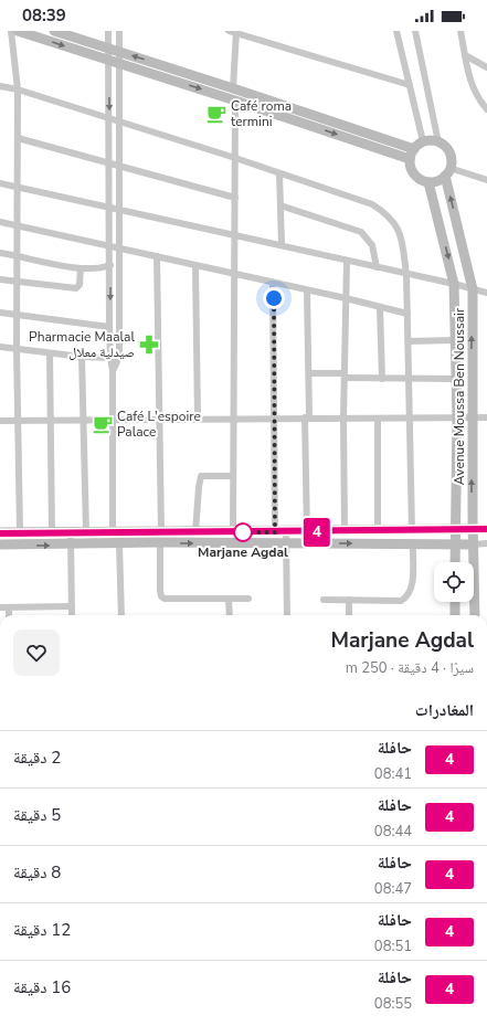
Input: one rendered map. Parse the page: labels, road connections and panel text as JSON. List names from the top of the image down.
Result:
{
  "streets": {
    "street": ["Avenue Moussa Ben Noussair"]
  },
  "places": {
    "cafe": ["Café roma termini", "Café L'espoire Palace"],
    "pharmacy": ["Pharmacie Maalal صيدلية معلال"],
    "other": ["Marjane Agdal"]
  },
  "lines": ["bus line 4"],
  "page": {
    "status": "08:39",
    "on_map": "4",
    "heading": [
      ["Marjane Agdal", "سيرًا · 4 دقيقة · 250 m"],
      "المغادرات"
    ],
    "list": [
      {
        "mark": "4",
        "name": "حافلة",
        "note": "08:41",
        "value": "2 دقيقة"
      },
      {
        "mark": "4",
        "name": "حافلة",
        "note": "08:44",
        "value": "5 دقيقة"
      },
      {
        "mark": "4",
        "name": "حافلة",
        "note": "08:47",
        "value": "8 دقيقة"
      },
      {
        "mark": "4",
        "name": "حافلة",
        "note": "08:51",
        "value": "12 دقيقة"
      },
      {
        "mark": "4",
        "name": "حافلة",
        "note": "08:55",
        "value": "16 دقيقة"
      }
    ]
  }
}
